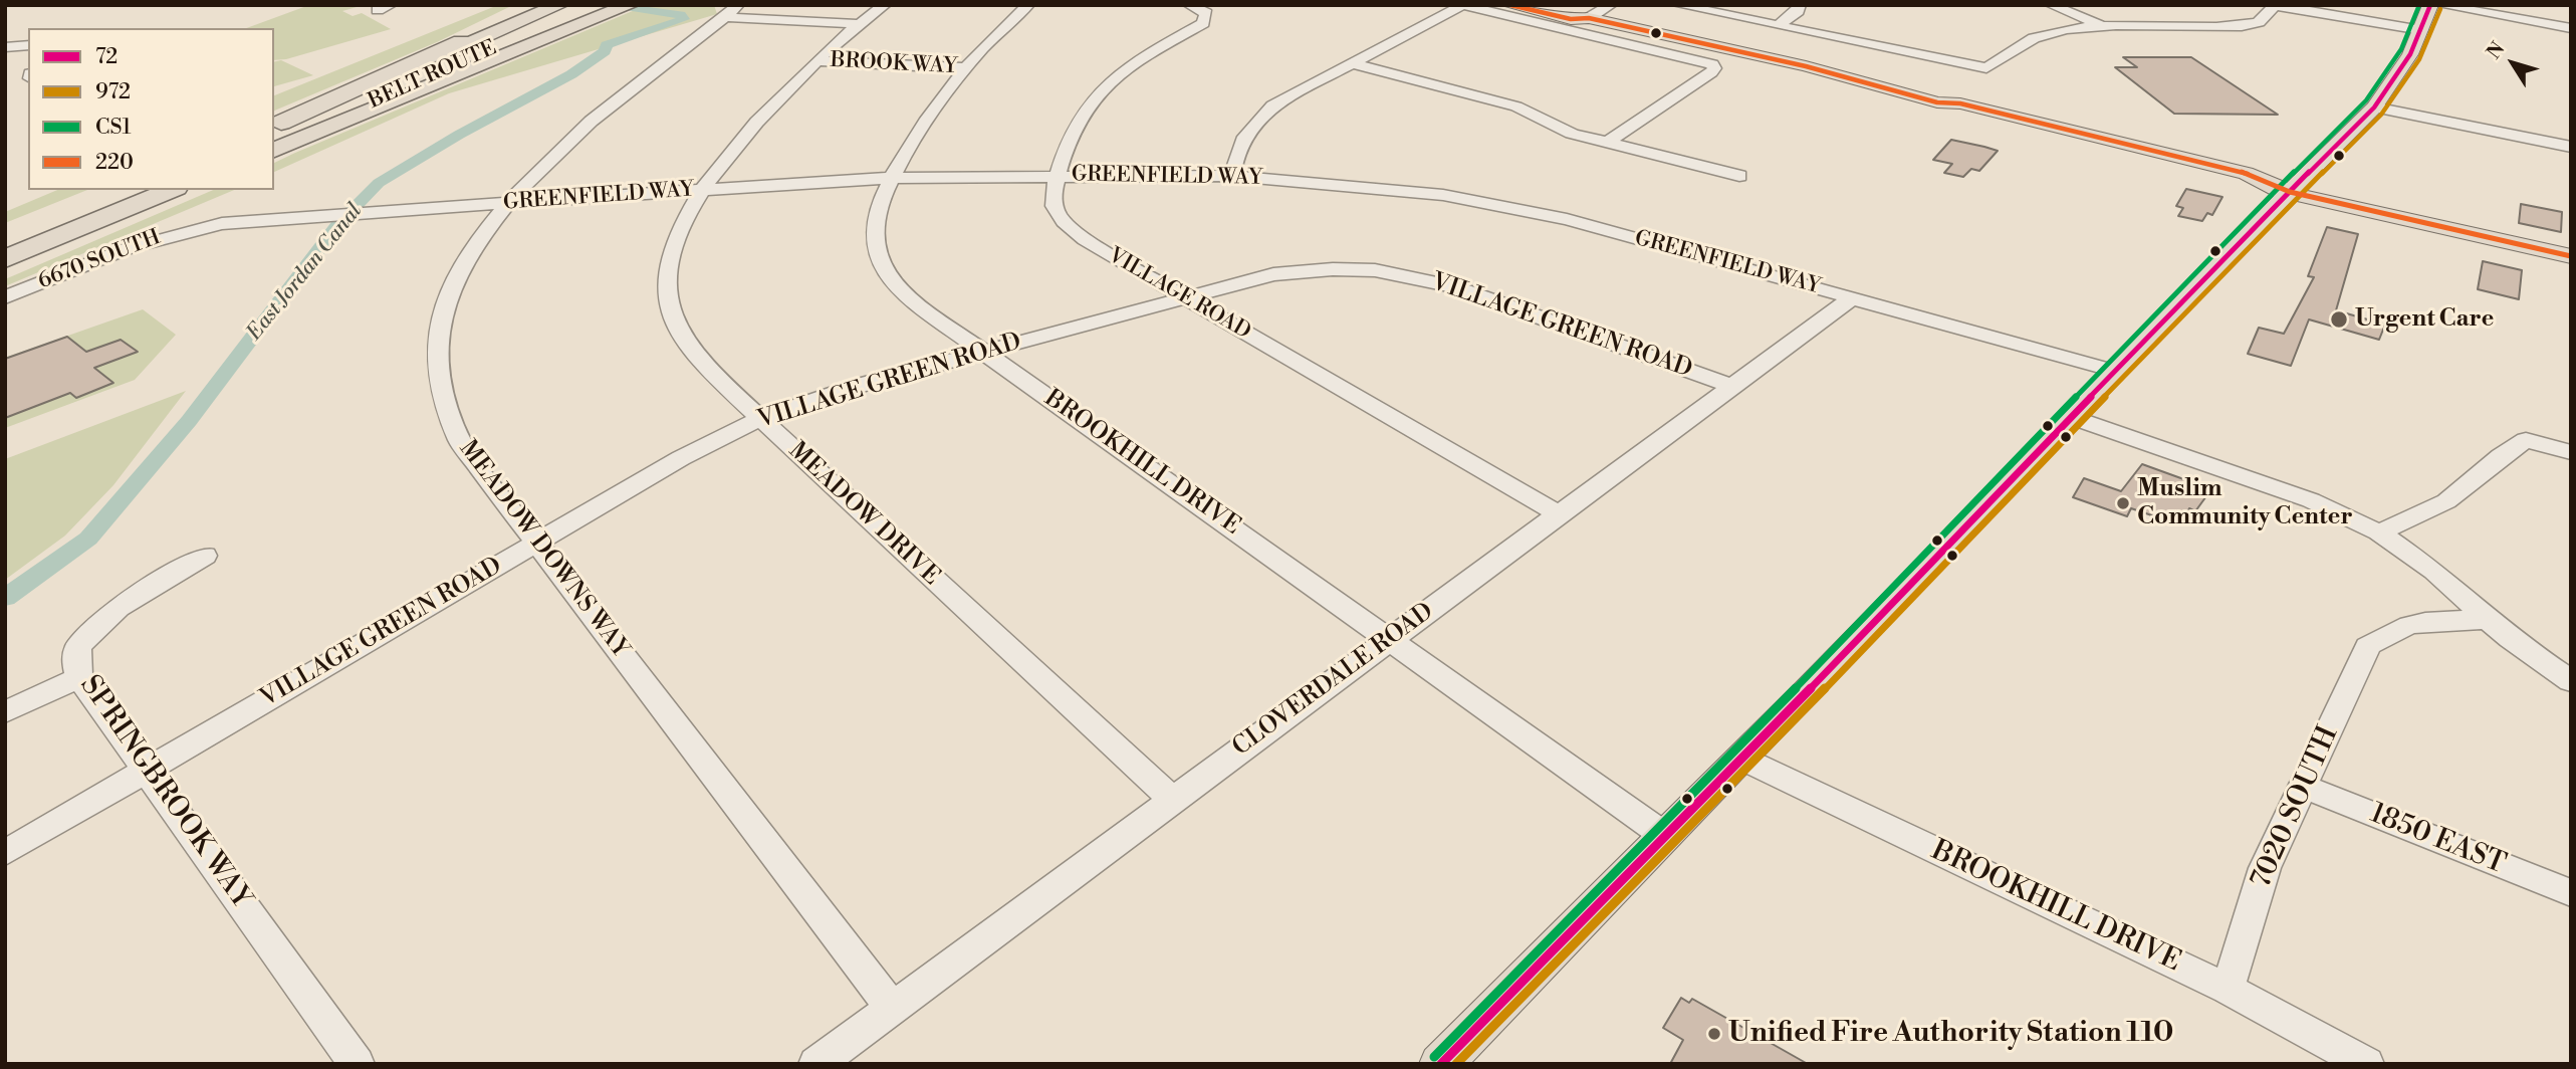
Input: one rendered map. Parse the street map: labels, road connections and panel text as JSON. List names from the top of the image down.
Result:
{
  "streets": {
    "highway": ["BELT ROUTE"],
    "street": [
      "BROOK WAY",
      "GREENFIELD WAY",
      "6670 SOUTH",
      "VILLAGE ROAD",
      "VILLAGE GREEN ROAD",
      "BROOKHILL DRIVE",
      "MEADOW DRIVE",
      "MEADOW DOWNS WAY",
      "CLOVERDALE ROAD",
      "SPRINGBROOK WAY",
      "7020 SOUTH",
      "1850 EAST"
    ]
  },
  "crossings": [
    ["BROOK WAY", "BROOKHILL DRIVE"],
    ["BROOK WAY", "MEADOW DRIVE"],
    ["GREENFIELD WAY", "6670 SOUTH"],
    ["GREENFIELD WAY", "VILLAGE ROAD"],
    ["GREENFIELD WAY", "BROOKHILL DRIVE"],
    ["GREENFIELD WAY", "MEADOW DRIVE"],
    ["GREENFIELD WAY", "MEADOW DOWNS WAY"],
    ["GREENFIELD WAY", "CLOVERDALE ROAD"],
    ["VILLAGE ROAD", "VILLAGE GREEN ROAD"],
    ["VILLAGE ROAD", "CLOVERDALE ROAD"],
    ["VILLAGE GREEN ROAD", "BROOKHILL DRIVE"],
    ["VILLAGE GREEN ROAD", "MEADOW DRIVE"],
    ["VILLAGE GREEN ROAD", "MEADOW DOWNS WAY"],
    ["VILLAGE GREEN ROAD", "CLOVERDALE ROAD"],
    ["VILLAGE GREEN ROAD", "SPRINGBROOK WAY"],
    ["BROOKHILL DRIVE", "CLOVERDALE ROAD"],
    ["BROOKHILL DRIVE", "7020 SOUTH"],
    ["MEADOW DRIVE", "CLOVERDALE ROAD"],
    ["MEADOW DOWNS WAY", "CLOVERDALE ROAD"],
    ["7020 SOUTH", "1850 EAST"]
  ],
  "water": ["East Jordan Canal"],
  "places": ["Urgent Care", "Muslim Community Center", "Unified Fire Authority Station 110"],
  "lines": [
    "transit line 72",
    "transit line CS1",
    "transit line 220",
    "transit line 972"
  ],
  "legend": [
    "72",
    "972",
    "CS1",
    "220"
  ],
  "north": "top left"
}
